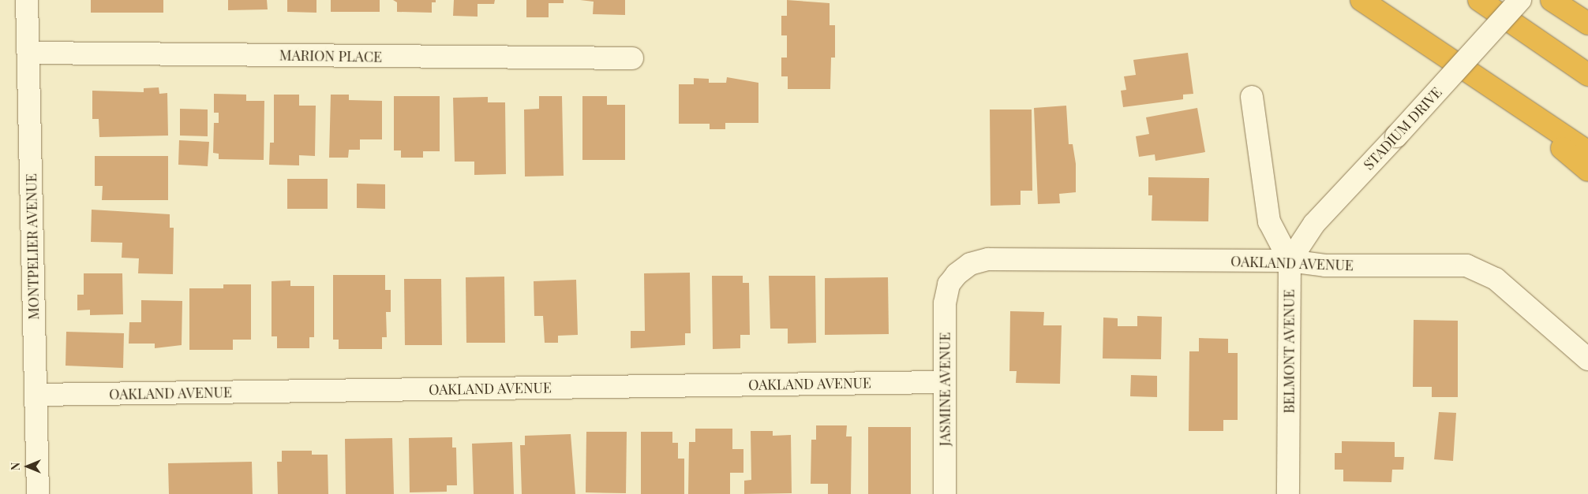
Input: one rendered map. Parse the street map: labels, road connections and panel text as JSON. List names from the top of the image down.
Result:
{
  "streets": {
    "street": [
      "MARION PLACE",
      "STADIUM DRIVE",
      "MONTPELIER AVENUE",
      "OAKLAND AVENUE",
      "BELMONT AVENUE",
      "JASMINE AVENUE"
    ]
  },
  "crossings": [
    ["MARION PLACE", "MONTPELIER AVENUE"],
    ["STADIUM DRIVE", "OAKLAND AVENUE"],
    ["STADIUM DRIVE", "BELMONT AVENUE"],
    ["MONTPELIER AVENUE", "OAKLAND AVENUE"],
    ["OAKLAND AVENUE", "BELMONT AVENUE"],
    ["OAKLAND AVENUE", "JASMINE AVENUE"]
  ],
  "north": "left"
}
